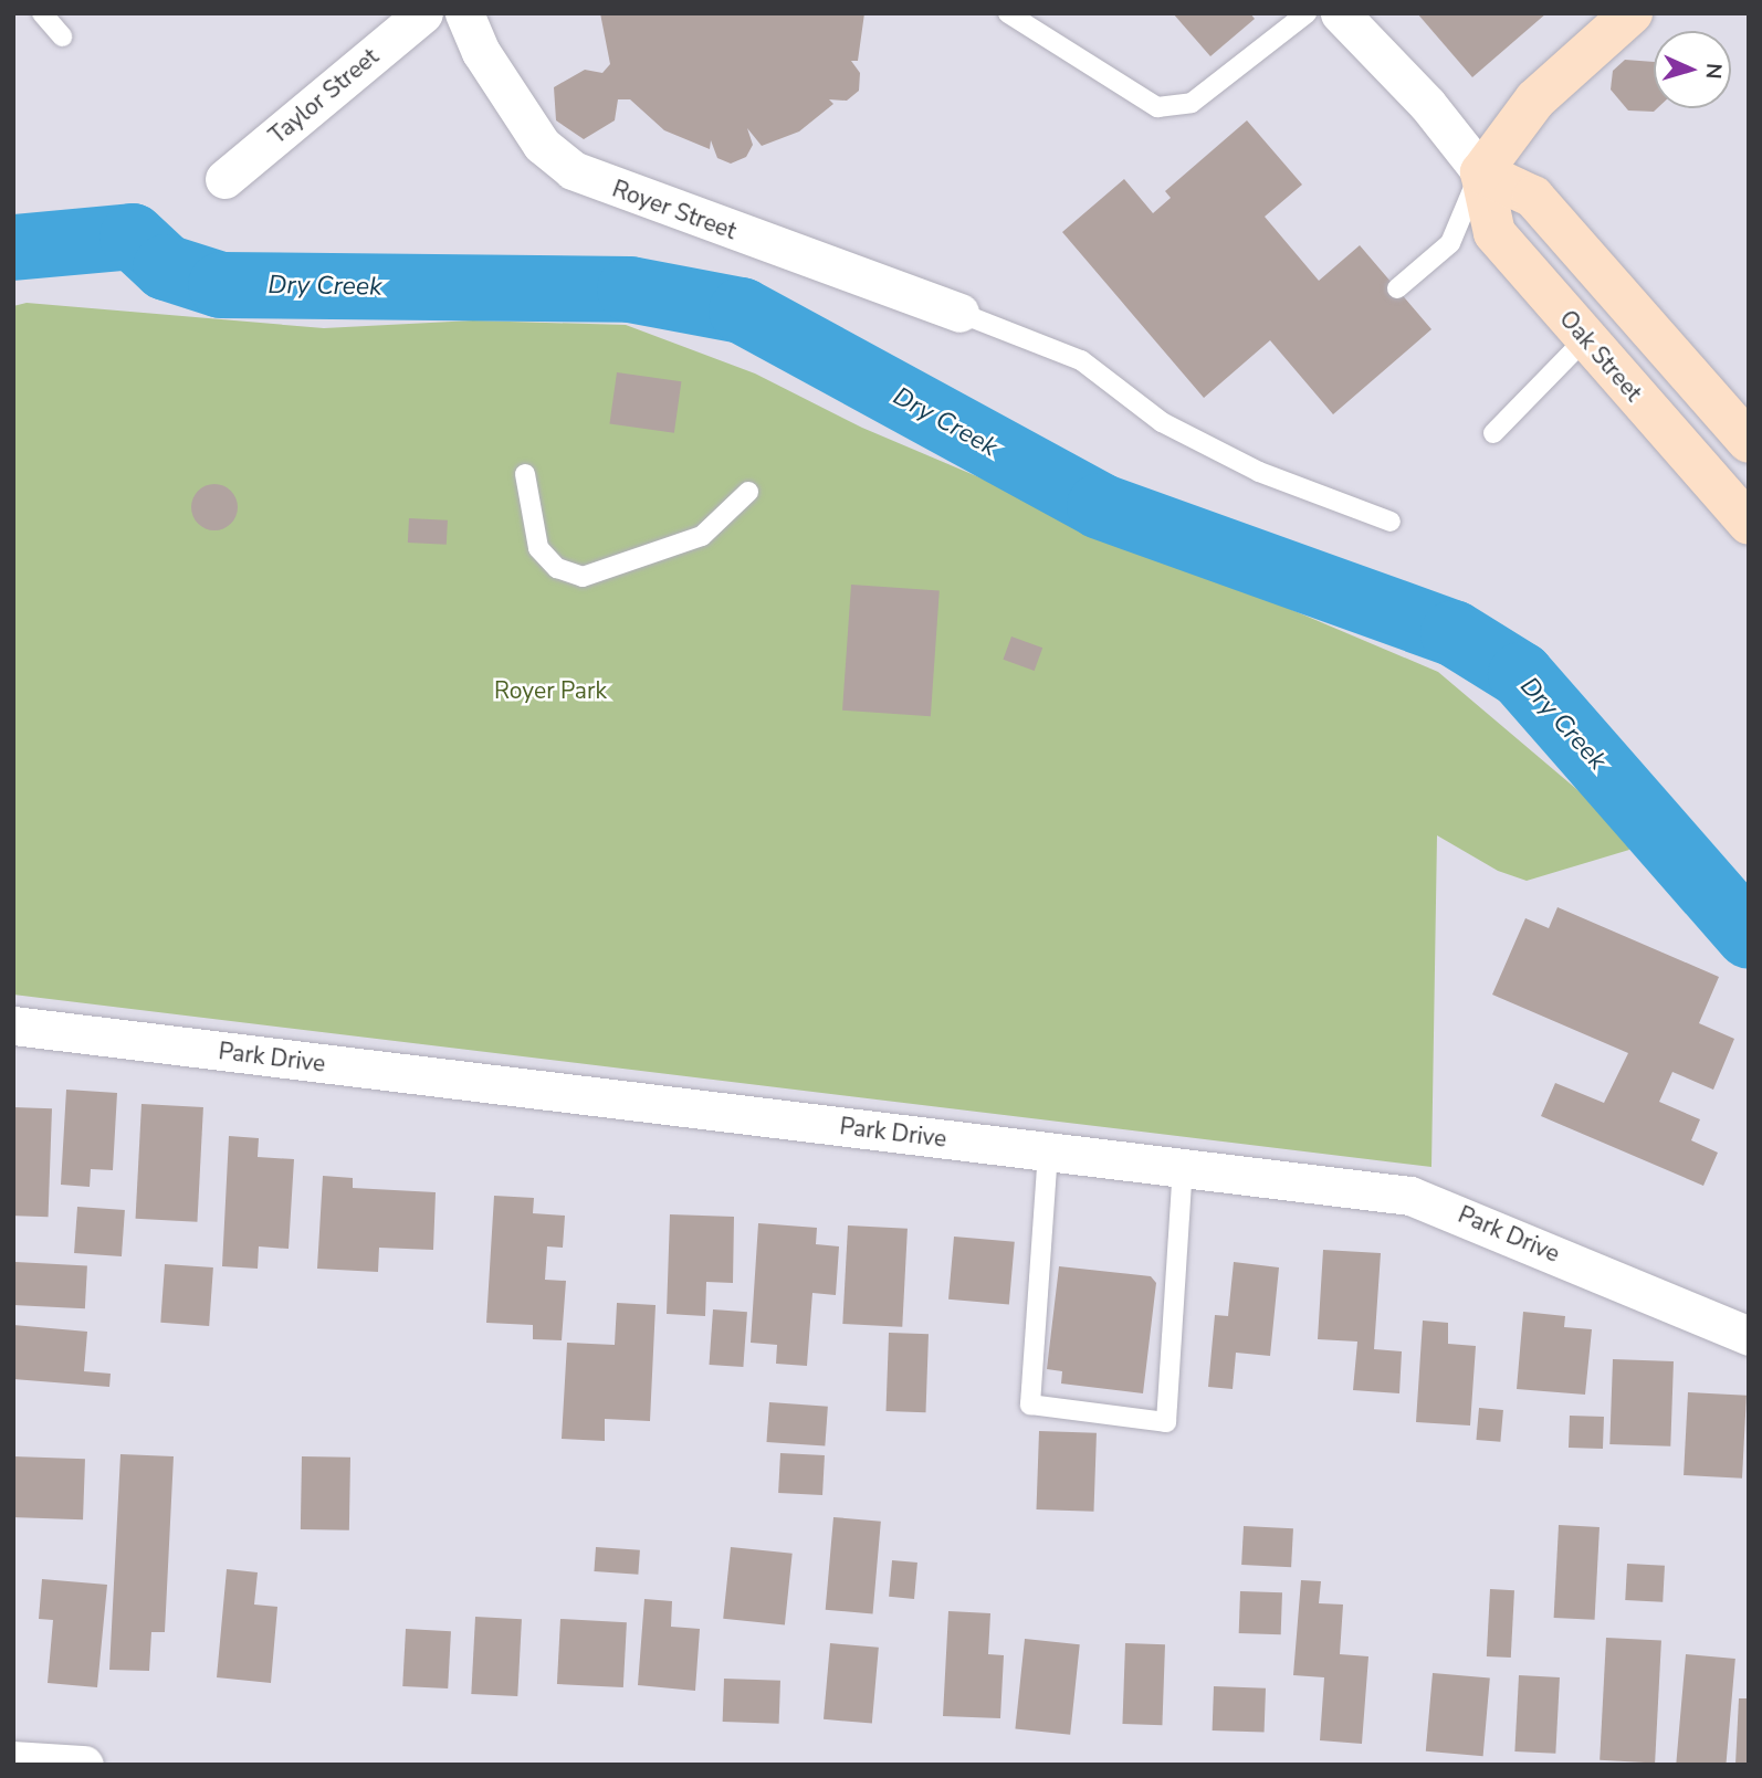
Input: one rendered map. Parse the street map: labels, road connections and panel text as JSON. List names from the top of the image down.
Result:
{
  "streets": {
    "main road": ["Oak Street"],
    "street": ["Taylor Street", "Royer Street", "Park Drive"]
  },
  "water": ["Dry Creek"],
  "parks": ["Royer Park"],
  "north": "right"
}
